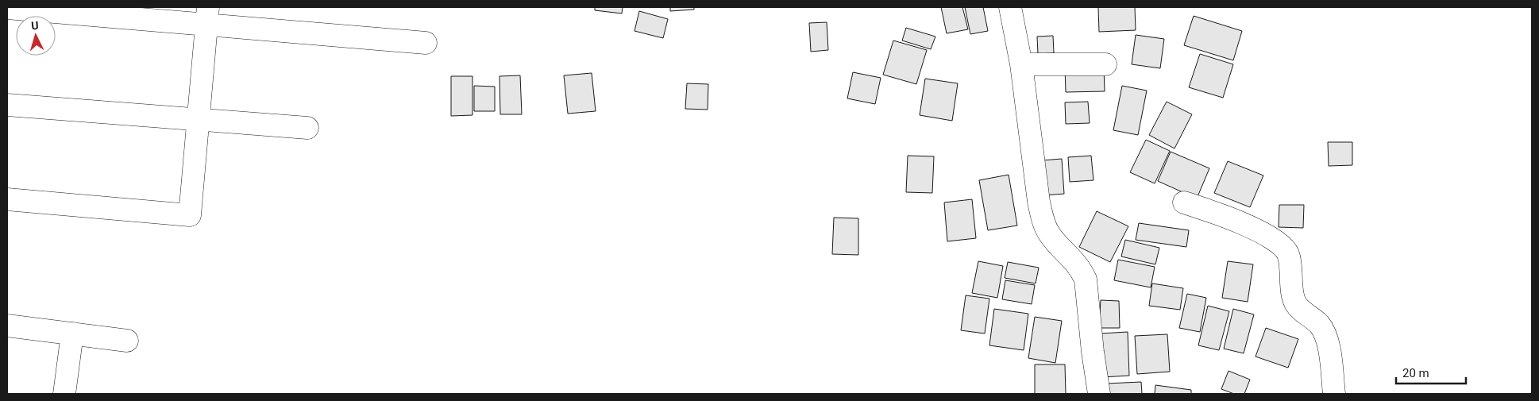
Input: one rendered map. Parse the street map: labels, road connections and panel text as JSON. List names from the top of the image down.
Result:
{
  "scale_bar": "20 m",
  "north": "top"
}
